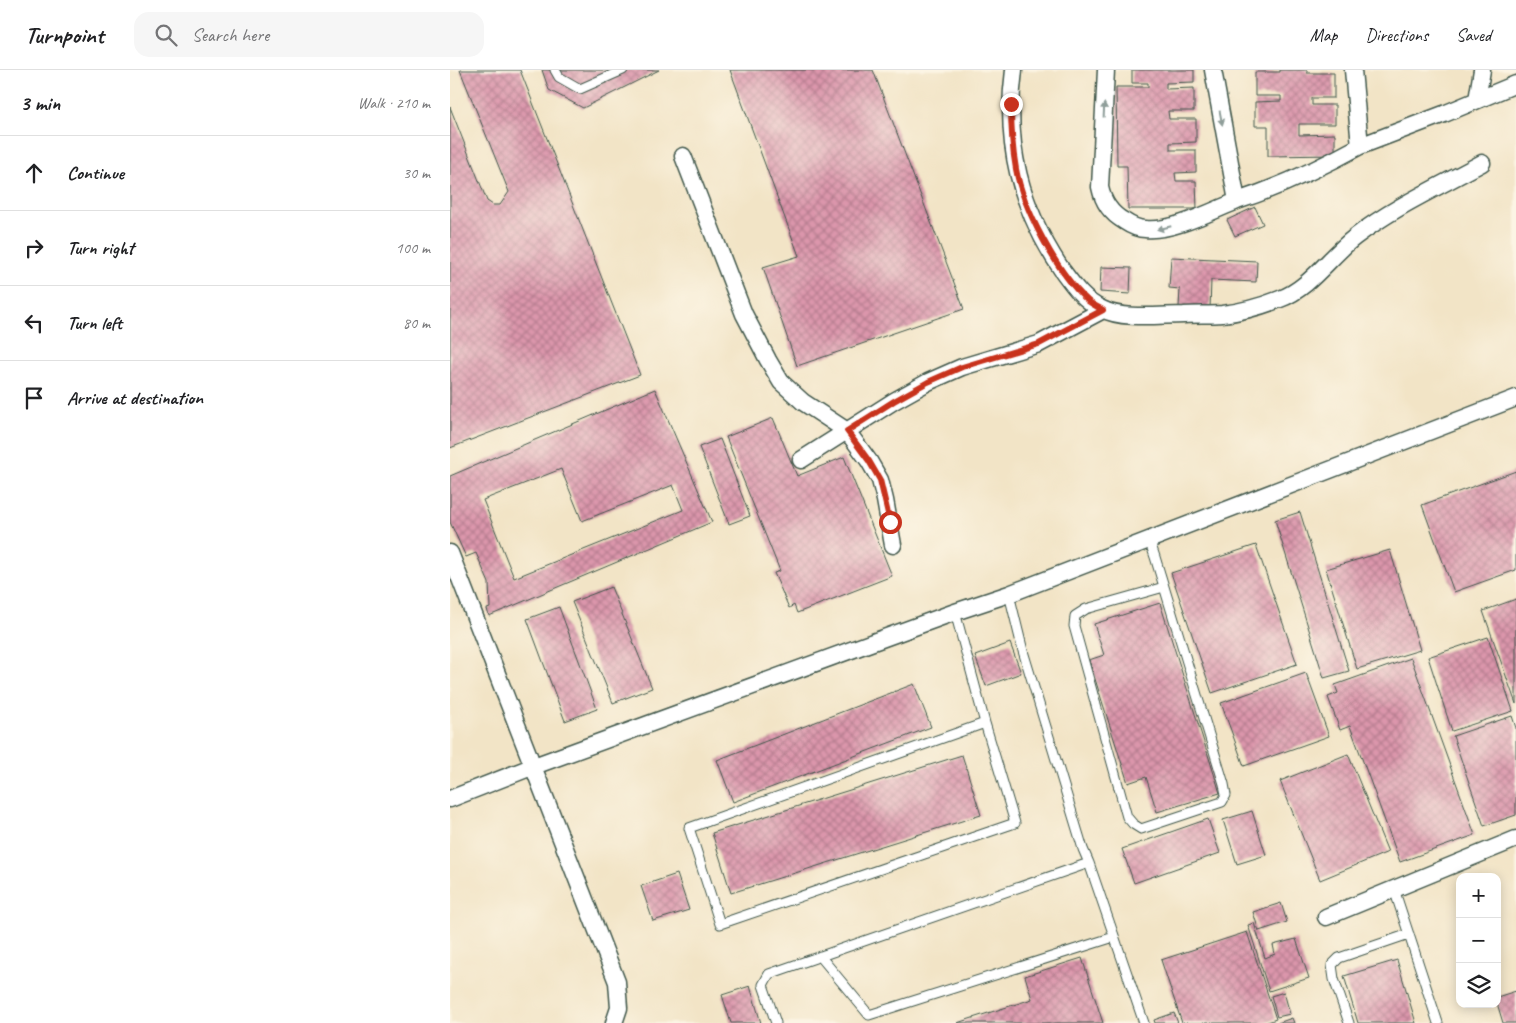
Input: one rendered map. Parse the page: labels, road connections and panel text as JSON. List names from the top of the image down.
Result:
{
  "page": {
    "header": "Turnpoint",
    "search": "Search here",
    "nav": ["Map", "Directions", "Saved"],
    "heading": ["3 min", "Walk · 210 m"],
    "list": [
      ["Continue", "30 m"],
      ["Turn right", "100 m"],
      ["Turn left", "80 m"],
      "Arrive at destination"
    ],
    "map_buttons": ["+", "−"]
  }
}
